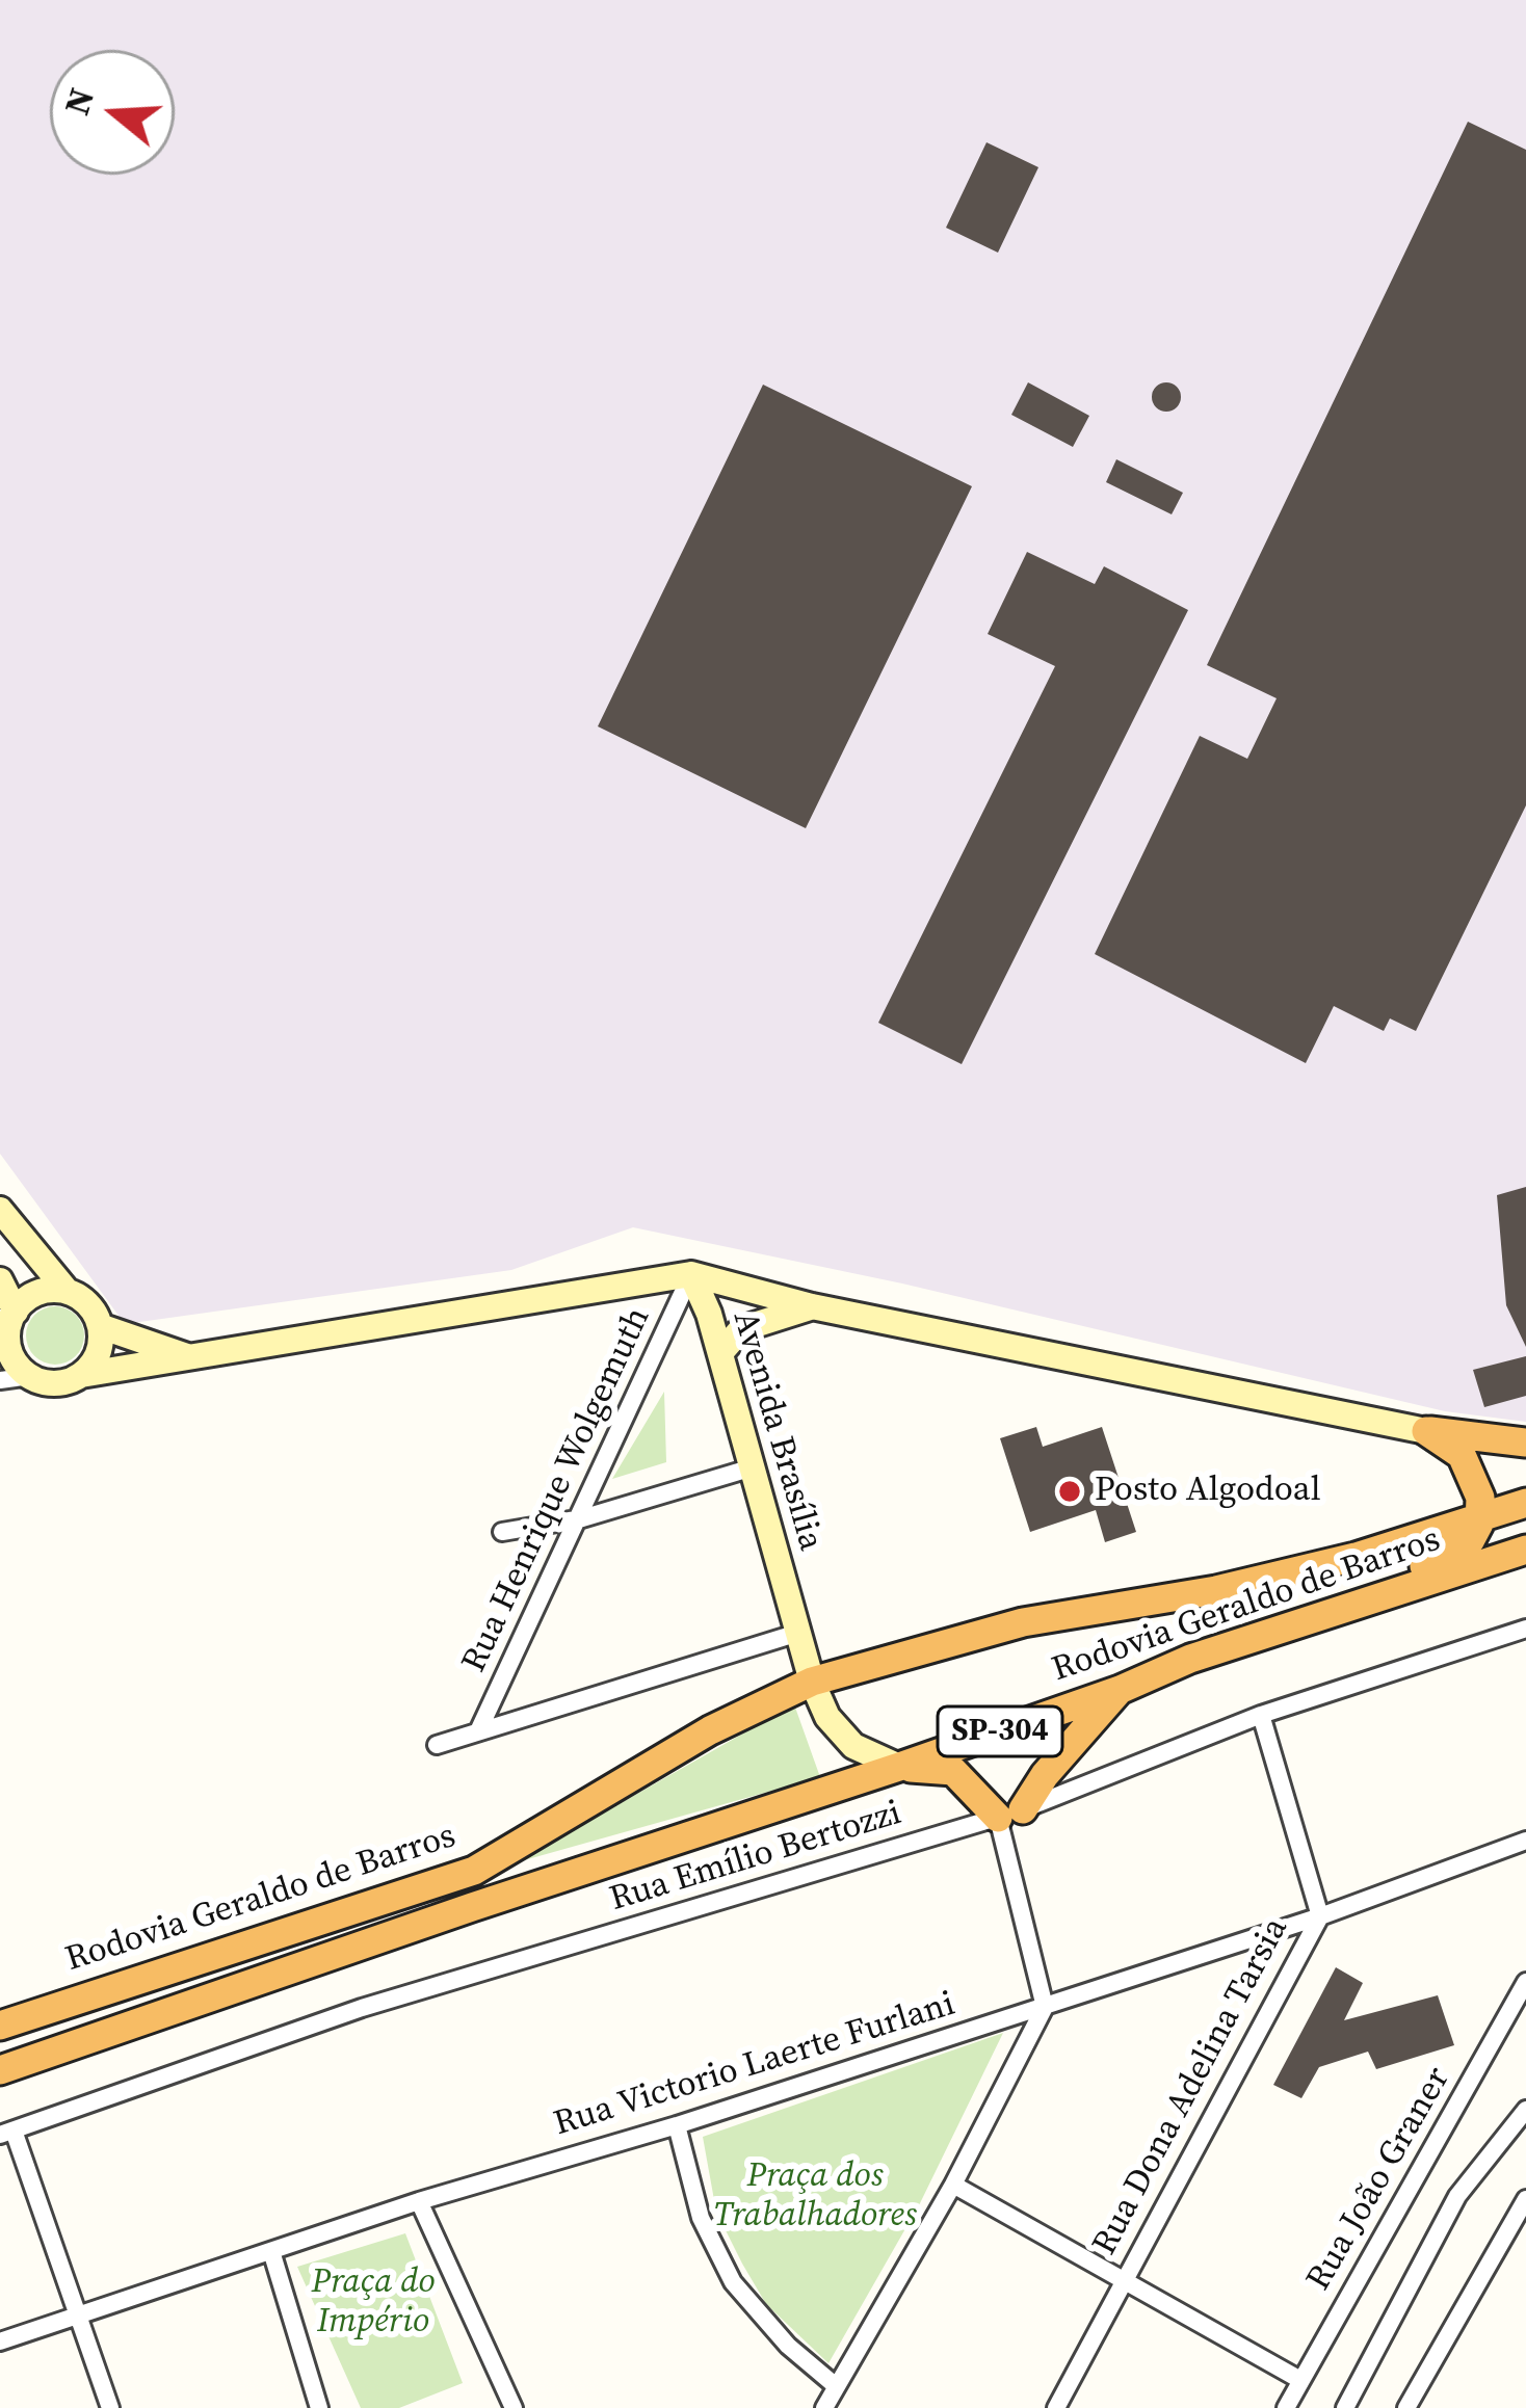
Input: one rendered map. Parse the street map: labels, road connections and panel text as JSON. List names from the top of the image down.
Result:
{
  "streets": {
    "highway": ["Rodovia Geraldo de Barros", "SP-304"],
    "main road": ["Avenida Brasília"],
    "street": [
      "Rua Henrique Wolgemuth",
      "Rua Emílio Bertozzi",
      "Rua Victorio Laerte Furlani",
      "Rua Dona Adelina Tarsia",
      "Rua João Graner"
    ]
  },
  "crossings": [
    ["Avenida Brasília", "Rua Henrique Wolgemuth"],
    ["Avenida Brasília", "Rodovia Geraldo de Barros"],
    ["Rua Emílio Bertozzi", "Rua Dona Adelina Tarsia"],
    ["Rua Victorio Laerte Furlani", "Rua Dona Adelina Tarsia"]
  ],
  "parks": ["Praça dos Trabalhadores", "Praça do Império"],
  "places": ["Posto Algodoal"],
  "north": "left"
}
